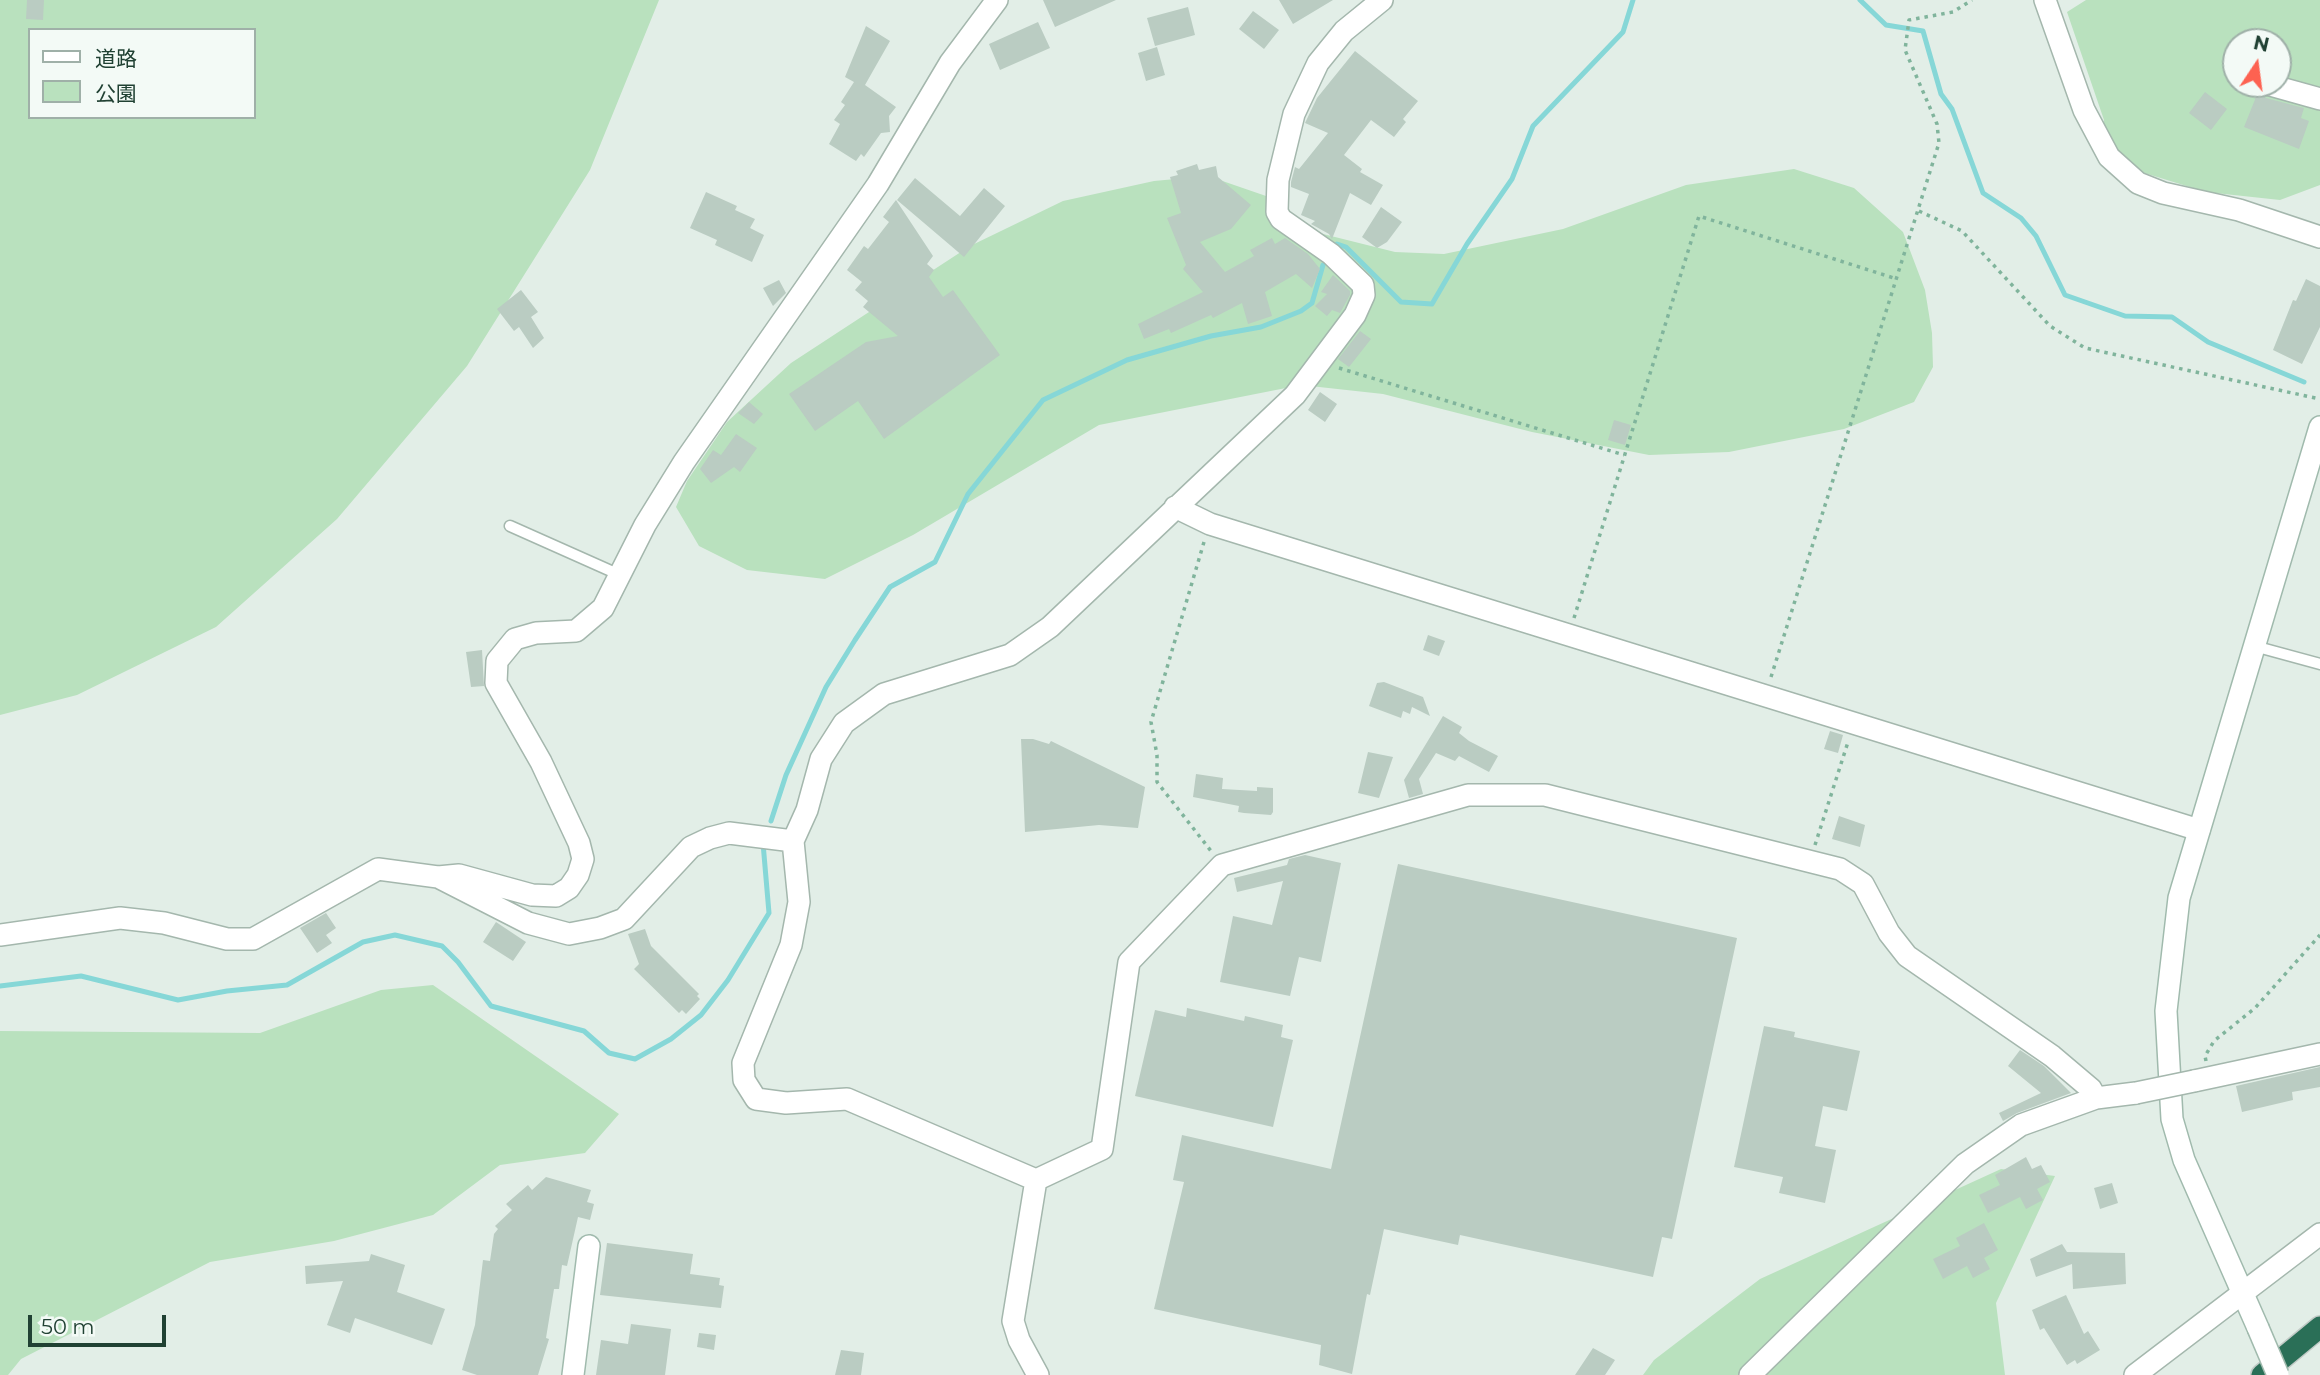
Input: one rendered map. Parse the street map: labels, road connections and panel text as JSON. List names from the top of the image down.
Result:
{
  "legend": ["道路", "公園"],
  "scale_bar": "50 m",
  "north": "top"
}
